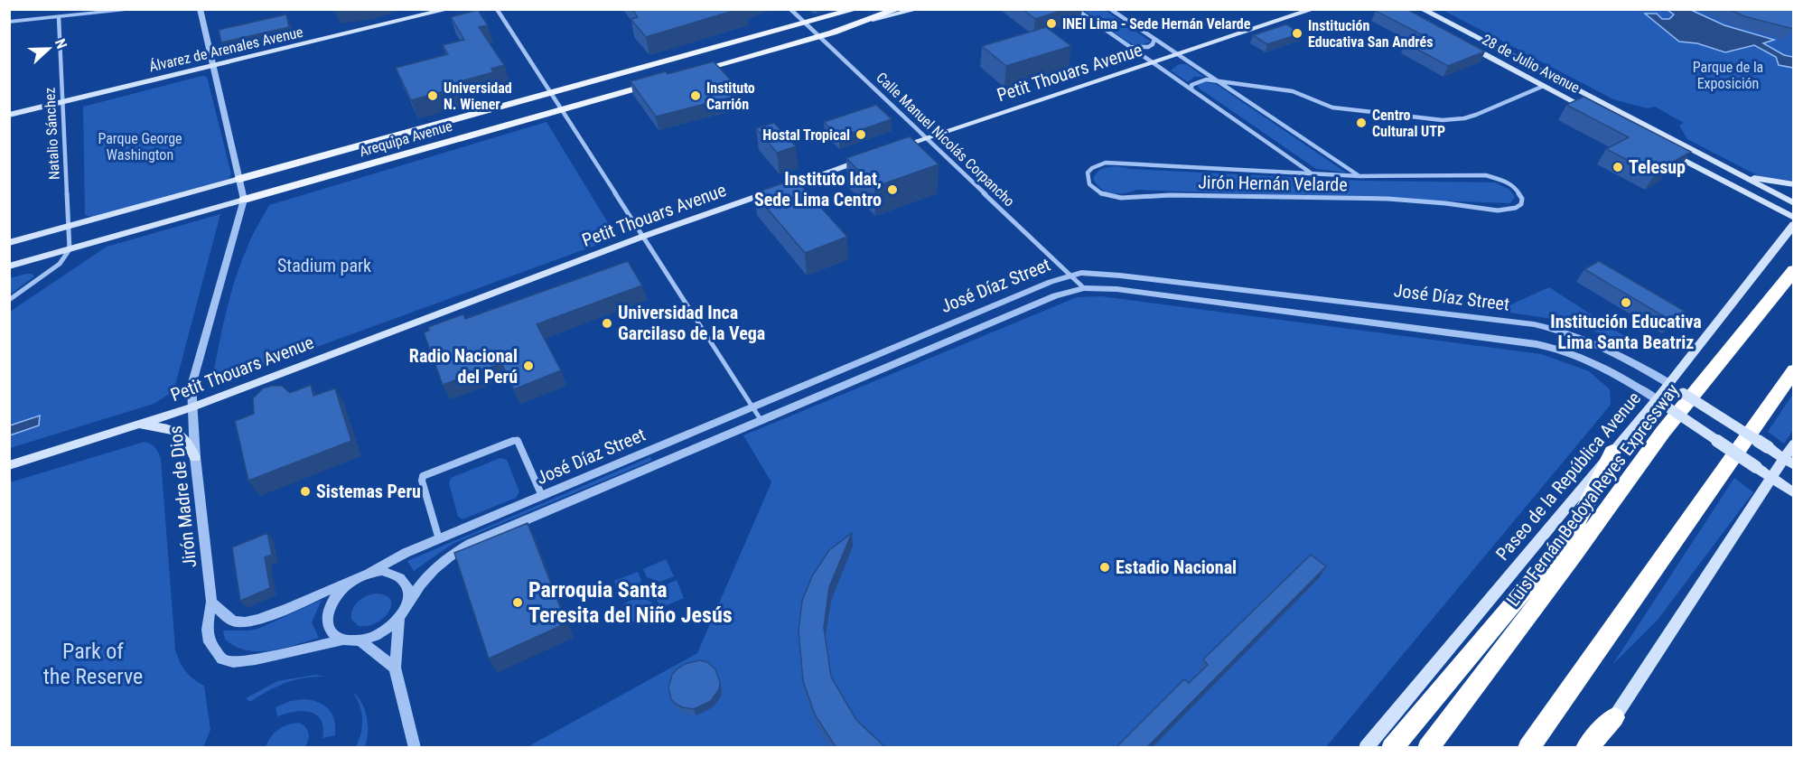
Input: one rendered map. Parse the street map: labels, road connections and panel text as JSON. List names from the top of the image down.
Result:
{
  "streets": {
    "highway": ["Luis Fernán Bedoya Reyes Expressway"],
    "main road": [
      "Álvarez de Arenales Avenue",
      "28 de Julio Avenue",
      "Petit Thouars Avenue",
      "Arequipa Avenue",
      "Paseo de la República Avenue"
    ],
    "street": [
      "Natalio Sánchez",
      "Calle Manuel Nicolás Corpancho",
      "Jirón Hernán Velarde",
      "José Díaz Street",
      "Jirón Madre de Dios"
    ]
  },
  "crossings": [
    ["Álvarez de Arenales Avenue", "Natalio Sánchez"],
    ["28 de Julio Avenue", "Jirón Hernán Velarde"],
    ["Petit Thouars Avenue", "Calle Manuel Nicolás Corpancho"],
    ["Petit Thouars Avenue", "Jirón Hernán Velarde"],
    ["Petit Thouars Avenue", "Jirón Madre de Dios"],
    ["Natalio Sánchez", "Arequipa Avenue"],
    ["Arequipa Avenue", "Calle Manuel Nicolás Corpancho"],
    ["Arequipa Avenue", "Jirón Madre de Dios"],
    ["Calle Manuel Nicolás Corpancho", "José Díaz Street"],
    ["José Díaz Street", "Paseo de la República Avenue"],
    ["José Díaz Street", "Jirón Madre de Dios"]
  ],
  "parks": [
    "Parque de la Exposición",
    "Parque George Washington",
    "Stadium park",
    "Park of the Reserve"
  ],
  "places": [
    "INEI Lima - Sede Hernán Velarde",
    "Institución Educativa San Andrés",
    "Universidad N. Wiener",
    "Instituto Carrión",
    "Centro Cultural UTP",
    "Hostal Tropical",
    "Telesup",
    "Instituto Idat, Sede Lima Centro",
    "Institución Educativa Lima Santa Beatriz",
    "Universidad Inca Garcilaso de la Vega",
    "Radio Nacional del Perú",
    "Sistemas Peru",
    "Estadio Nacional",
    "Parroquia Santa Teresita del Niño Jesús"
  ],
  "north": "right"
}
